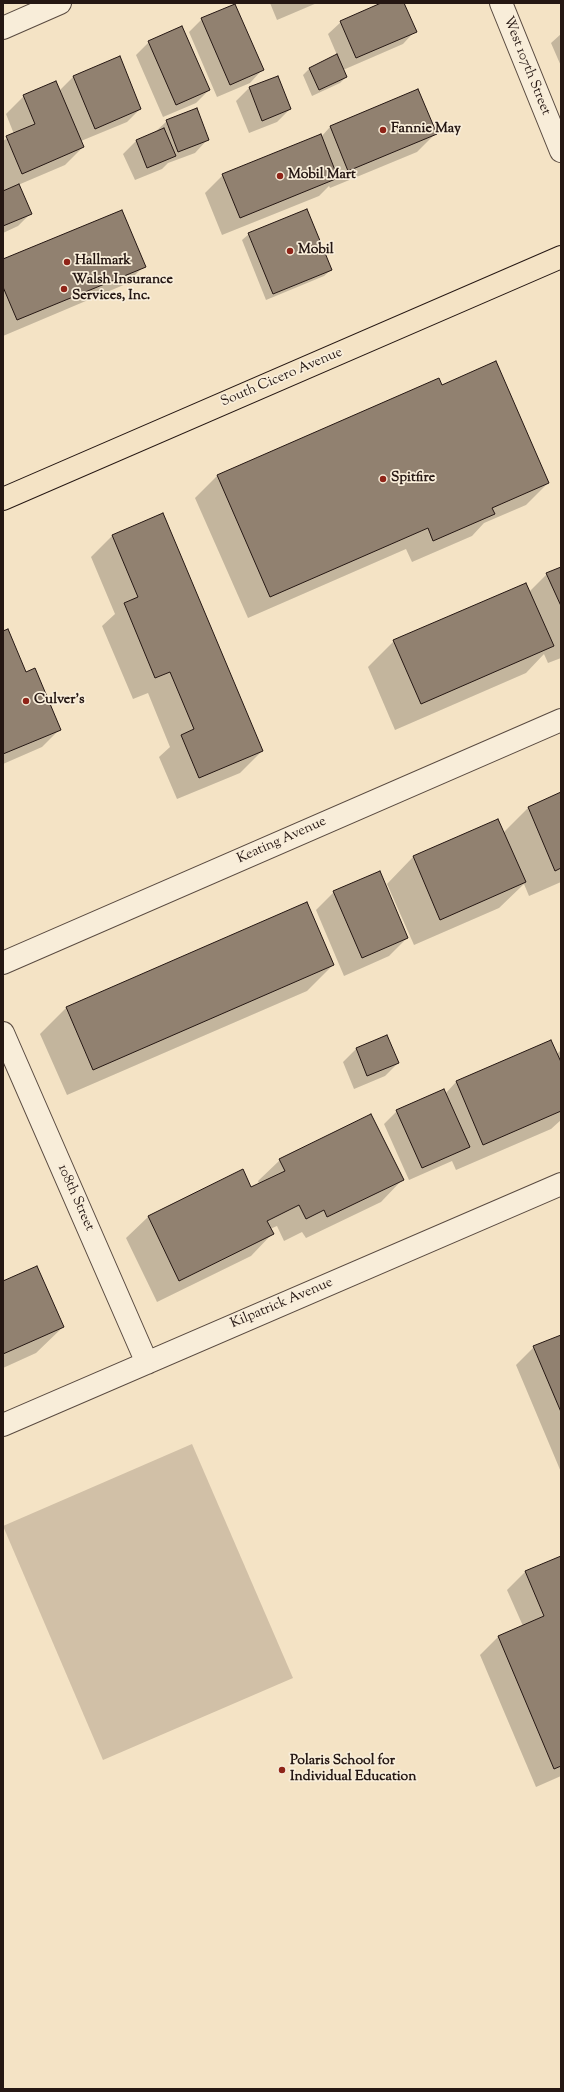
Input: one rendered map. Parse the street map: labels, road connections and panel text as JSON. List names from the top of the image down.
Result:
{
  "streets": {
    "main road": ["South Cicero Avenue"],
    "street": [
      "West 107th Street",
      "Keating Avenue",
      "108th Street",
      "Kilpatrick Avenue"
    ]
  },
  "crossings": [
    ["108th Street", "Kilpatrick Avenue"]
  ],
  "places": [
    "Fannie May",
    "Mobil Mart",
    "Mobil",
    "Hallmark",
    "Walsh Insurance Services, Inc.",
    "Spitfire",
    "Culver's",
    "Polaris School for Individual Education"
  ]
}
